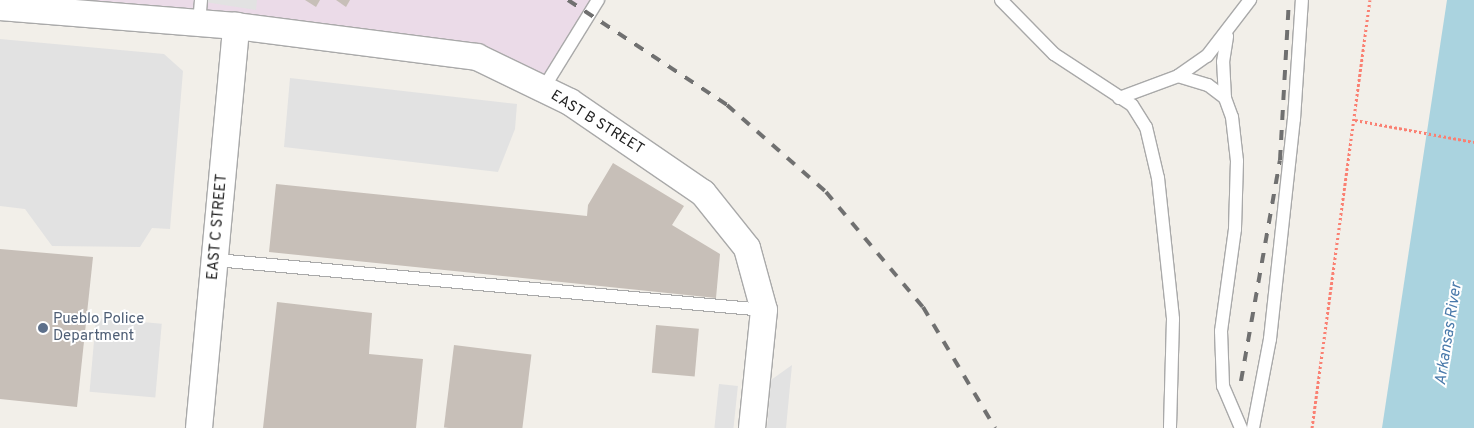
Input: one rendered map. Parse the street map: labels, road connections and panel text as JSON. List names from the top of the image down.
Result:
{
  "streets": {
    "street": ["EAST B STREET", "EAST C STREET"]
  },
  "crossings": [
    ["EAST B STREET", "EAST C STREET"]
  ],
  "water": ["Arkansas River"],
  "places": ["Pueblo Police Department"]
}
